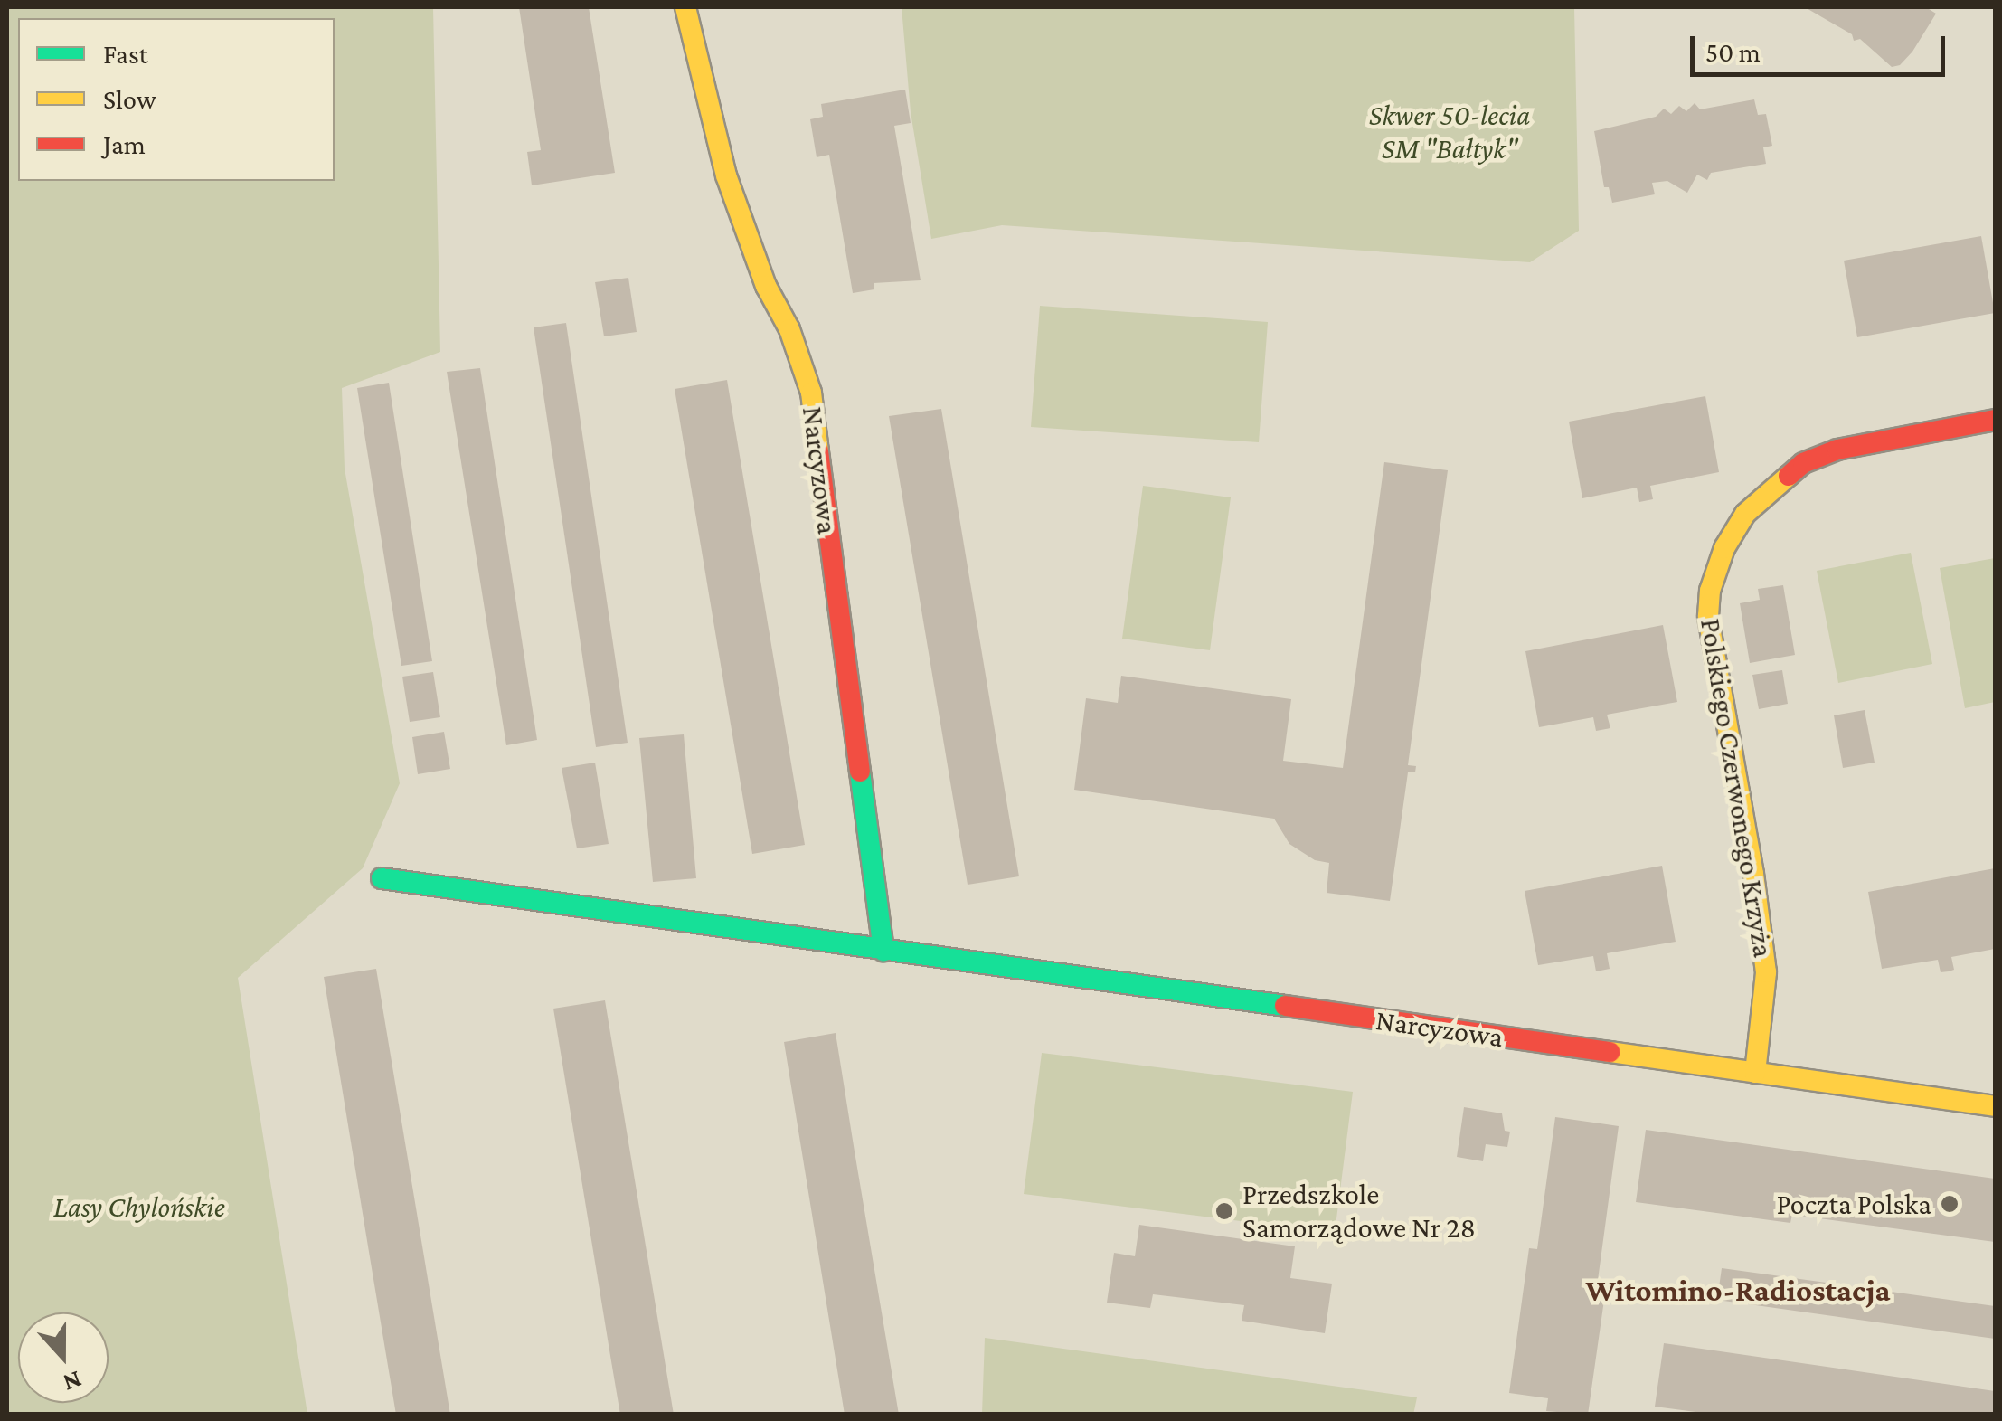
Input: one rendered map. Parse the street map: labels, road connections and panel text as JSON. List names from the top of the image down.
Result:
{
  "streets": {
    "street": ["Narcyzowa", "Polskiego Czerwonego Krzyża"]
  },
  "crossings": [
    ["Narcyzowa", "Polskiego Czerwonego Krzyża"]
  ],
  "districts": ["Witomino-Radiostacja"],
  "parks": ["Skwer 50-lecia SM \"Bałtyk\"", "Lasy Chylońskie"],
  "places": ["Poczta Polska", "Przedszkole Samorządowe Nr 28"],
  "legend": ["Fast", "Slow", "Jam"],
  "scale_bar": "50 m",
  "north": "bottom"
}
